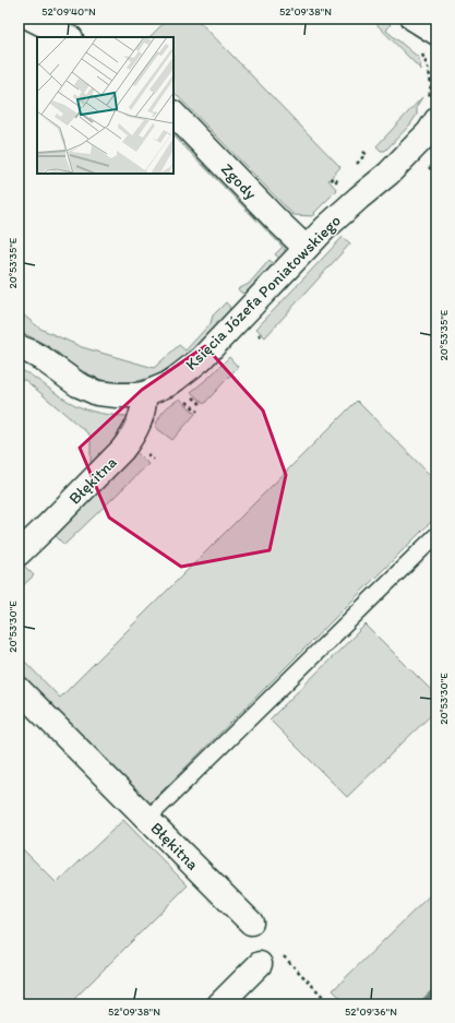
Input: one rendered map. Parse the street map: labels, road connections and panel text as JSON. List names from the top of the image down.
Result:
{
  "streets": {
    "street": ["Zgody", "Księcia Józefa Poniatowskiego", "Błękitna"]
  },
  "crossings": [
    ["Zgody", "Księcia Józefa Poniatowskiego"],
    ["Księcia Józefa Poniatowskiego", "Błękitna"]
  ],
  "coordinates": [
    "52°09'40\"N",
    "52°09'38\"N",
    "20°53'35\"E",
    "20°53'30\"E",
    "52°09'36\"N"
  ]
}
